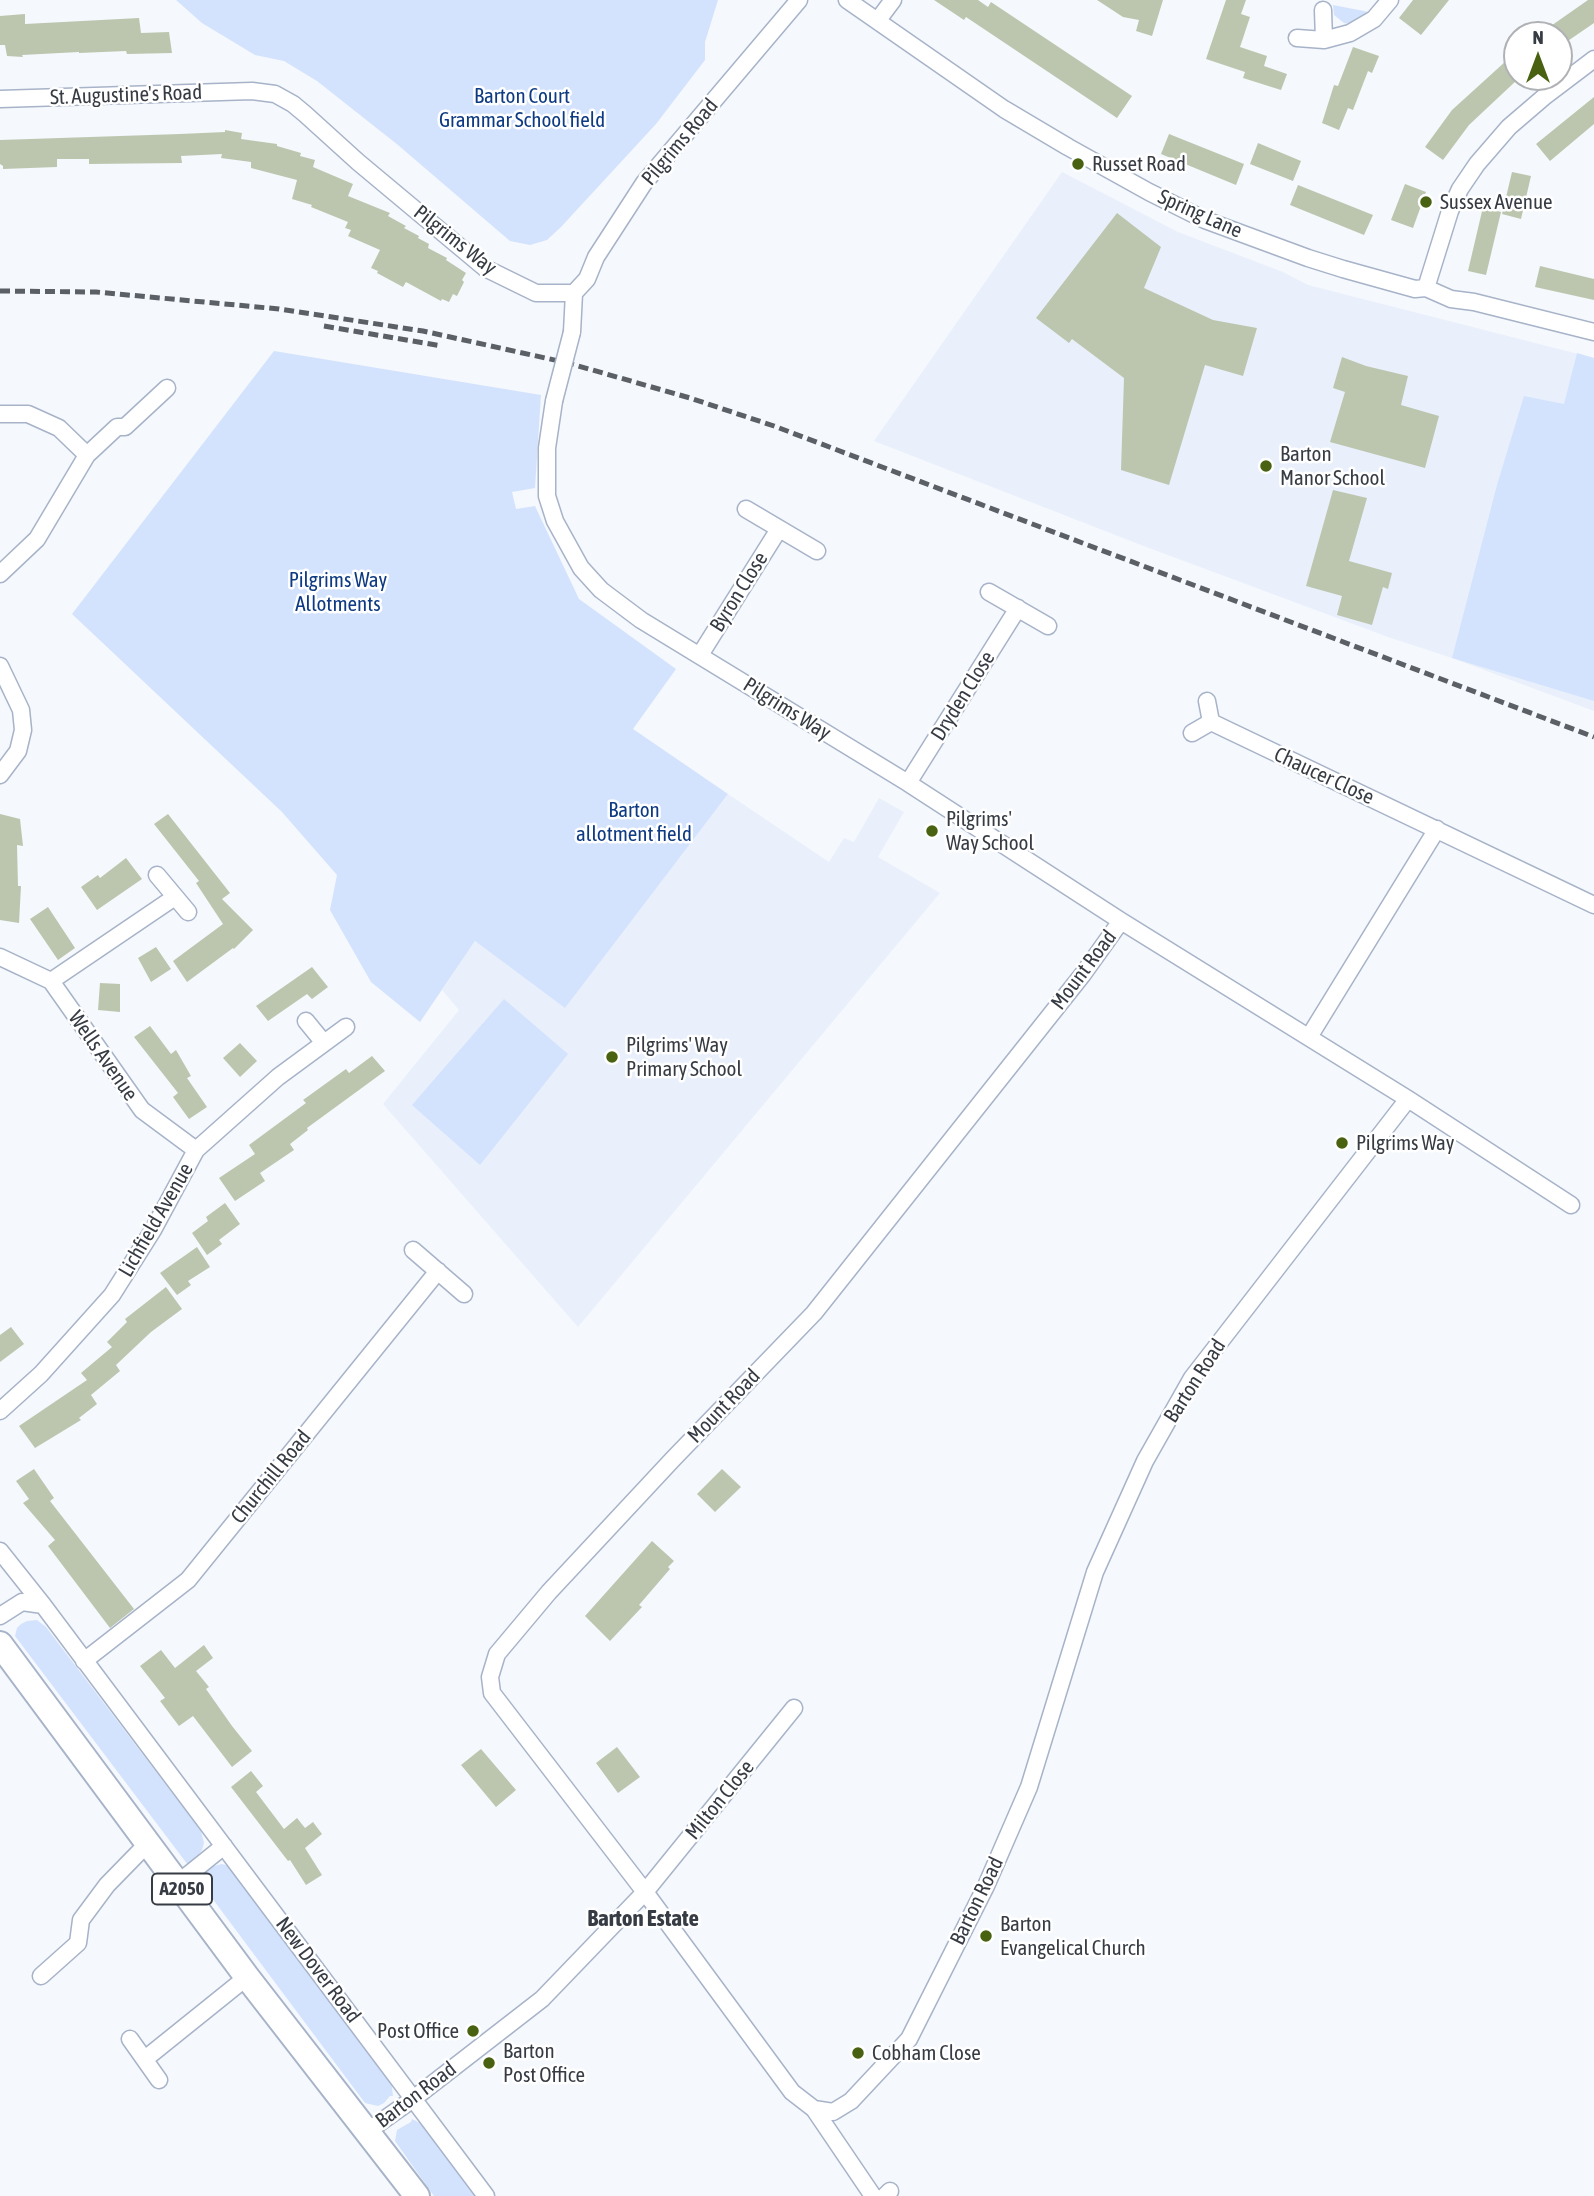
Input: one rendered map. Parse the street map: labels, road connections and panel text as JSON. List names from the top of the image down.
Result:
{
  "streets": {
    "main road": ["A2050"],
    "street": [
      "St. Augustine's Road",
      "Pilgrims Road",
      "Spring Lane",
      "Pilgrims Way",
      "Byron Close",
      "Dryden Close",
      "Chaucer Close",
      "Mount Road",
      "Wells Avenue",
      "Lichfield Avenue",
      "Barton Road",
      "Churchill Road",
      "Milton Close",
      "New Dover Road"
    ]
  },
  "crossings": [
    ["St. Augustine's Road", "Pilgrims Way"],
    ["Pilgrims Road", "Pilgrims Way"],
    ["Pilgrims Way", "Byron Close"],
    ["Pilgrims Way", "Dryden Close"],
    ["Pilgrims Way", "Mount Road"],
    ["Pilgrims Way", "Barton Road"],
    ["Mount Road", "Barton Road"],
    ["Mount Road", "Milton Close"],
    ["Wells Avenue", "Lichfield Avenue"],
    ["Barton Road", "Milton Close"],
    ["Barton Road", "A2050"],
    ["Barton Road", "New Dover Road"],
    ["Churchill Road", "New Dover Road"]
  ],
  "districts": ["Barton Estate"],
  "parks": ["Barton Court Grammar School field", "Pilgrims Way Allotments", "Barton allotment field"],
  "places": [
    "Russet Road",
    "Sussex Avenue",
    "Barton Manor School",
    "Pilgrims' Way School",
    "Pilgrims' Way Primary School",
    "Pilgrims Way",
    "Barton Evangelical Church",
    "Post Office",
    "Cobham Close",
    "Barton Post Office"
  ],
  "north": "top"
}
